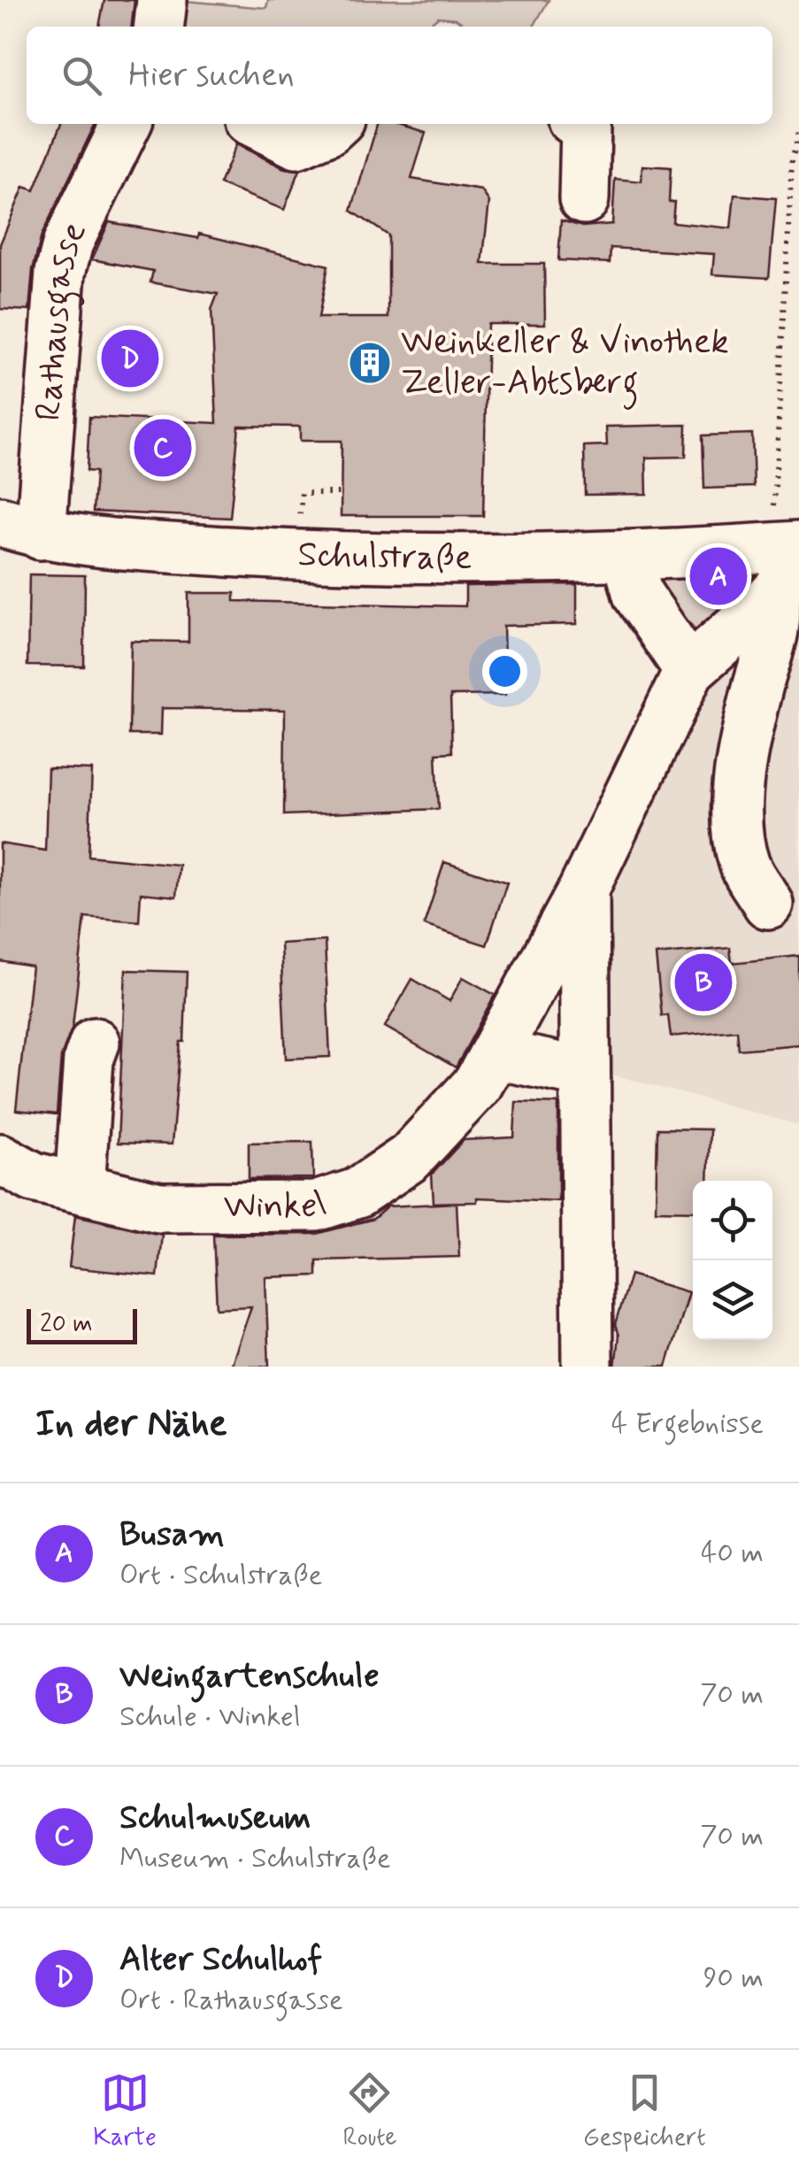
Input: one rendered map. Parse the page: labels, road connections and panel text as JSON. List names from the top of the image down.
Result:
{
  "streets": {
    "street": ["Rathausgasse", "Schulstraße", "Winkel"]
  },
  "crossings": [
    ["Rathausgasse", "Schulstraße"],
    ["Schulstraße", "Winkel"]
  ],
  "places": {
    "building": ["Weinkeller & Vinothek Zeller-Abtsberg"]
  },
  "scale_bar": "20 m",
  "page": {
    "search": "Hier suchen",
    "pins": [
      "D",
      "C",
      "A",
      "B"
    ],
    "scale": "20 m",
    "heading": ["In der Nähe", "4 Ergebnisse"],
    "list": [
      {
        "mark": "A",
        "name": "Busam",
        "note": "Ort · Schulstraße",
        "value": "40 m"
      },
      {
        "mark": "B",
        "name": "Weingartenschule",
        "note": "Schule · Winkel",
        "value": "70 m"
      },
      {
        "mark": "C",
        "name": "Schulmuseum",
        "note": "Museum · Schulstraße",
        "value": "70 m"
      },
      {
        "mark": "D",
        "name": "Alter Schulhof",
        "note": "Ort · Rathausgasse",
        "value": "90 m"
      }
    ],
    "nav": ["Karte", "Route", "Gespeichert"]
  }
}
